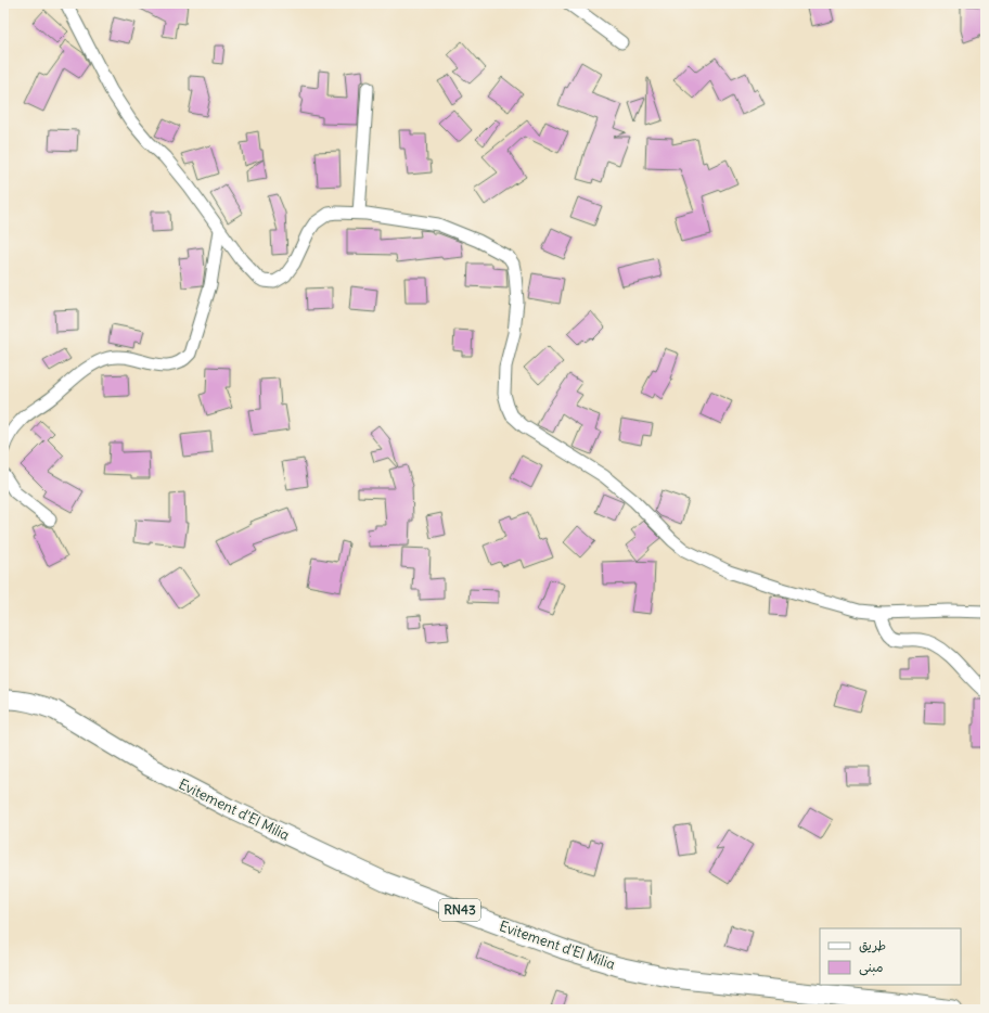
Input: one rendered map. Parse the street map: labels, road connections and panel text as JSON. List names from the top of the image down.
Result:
{
  "streets": {
    "main road": ["Evitement d'El Milia", "RN43"]
  },
  "legend": ["طريق", "مبنى"]
}
